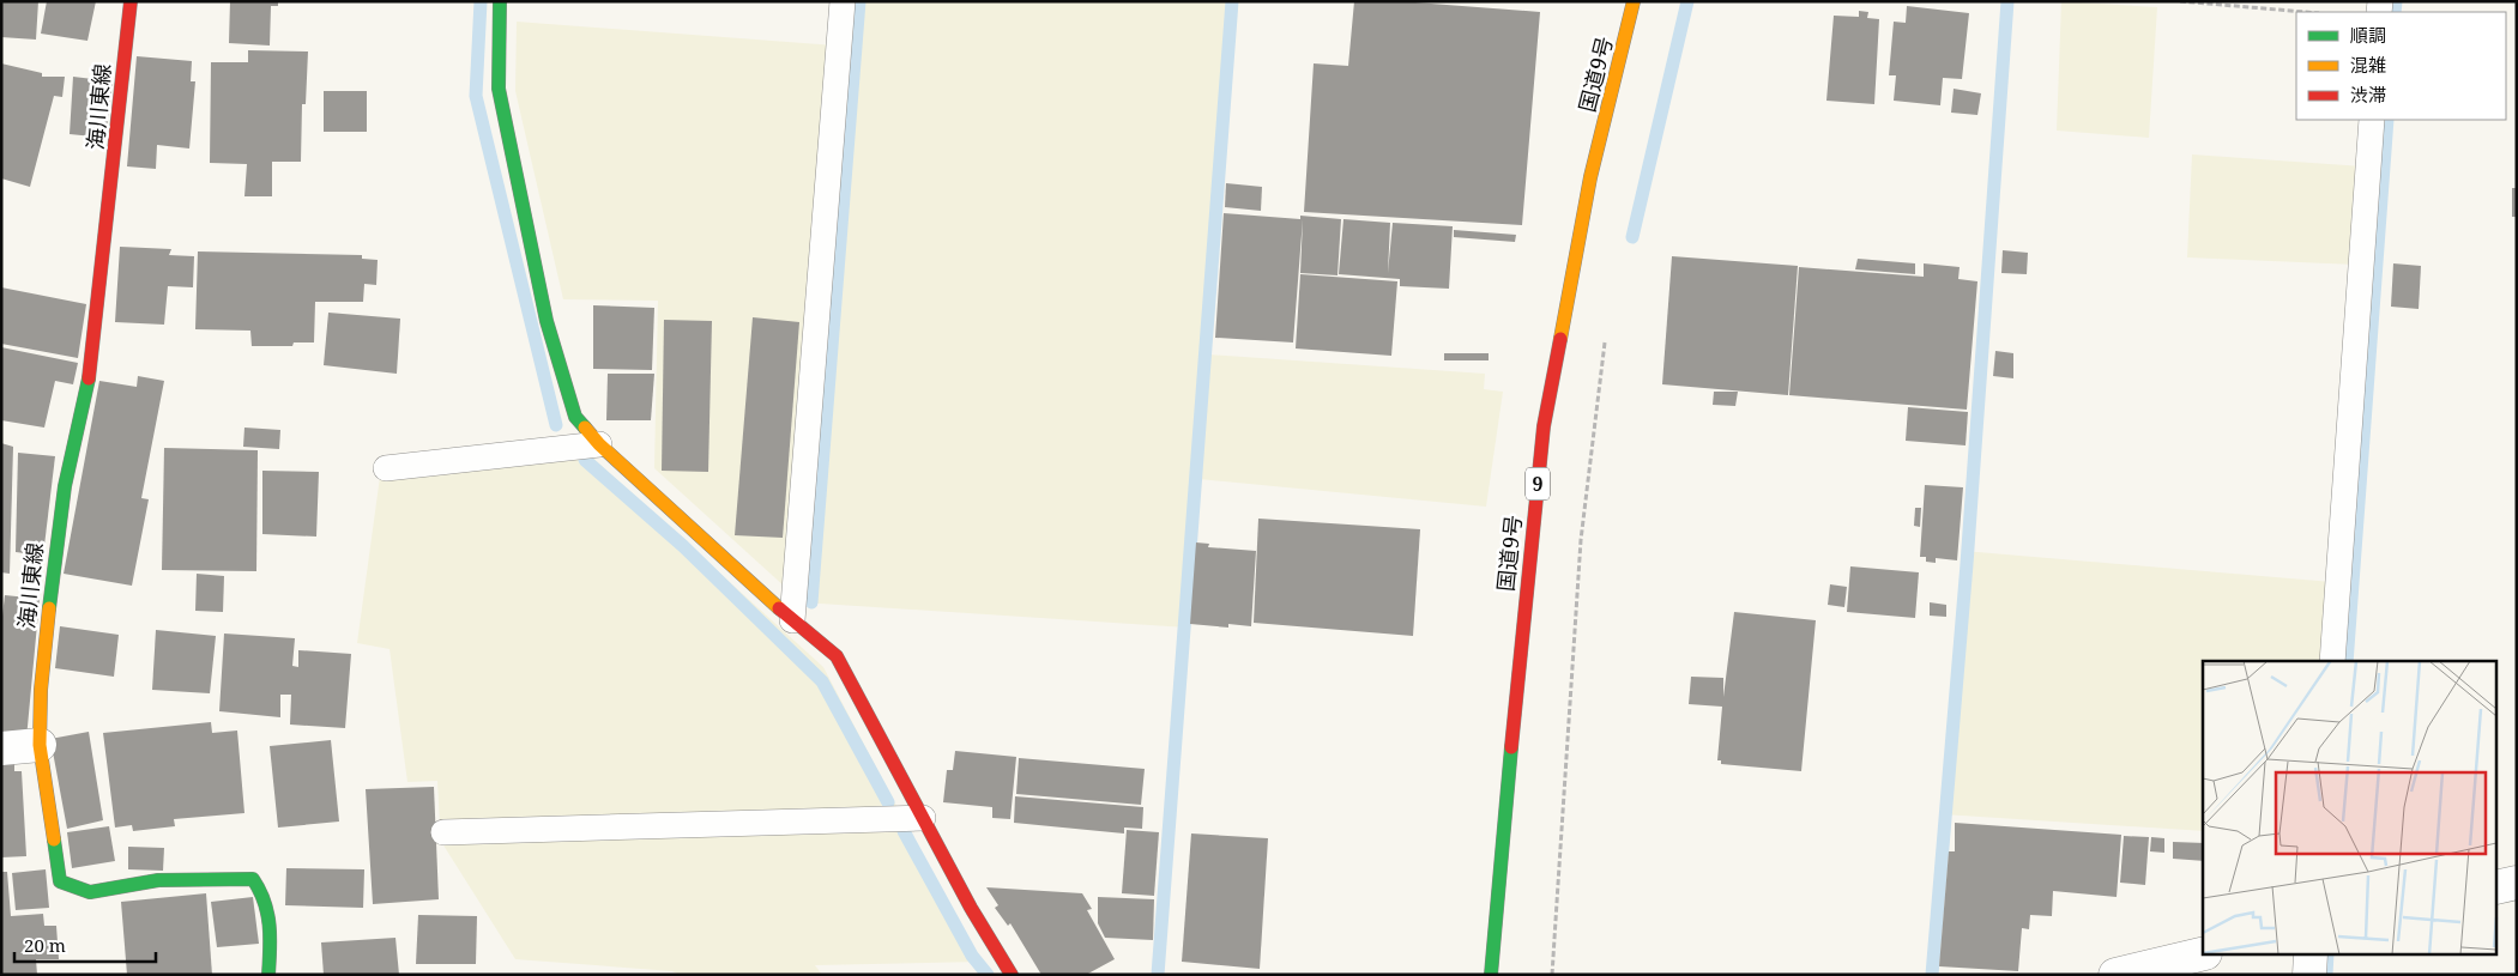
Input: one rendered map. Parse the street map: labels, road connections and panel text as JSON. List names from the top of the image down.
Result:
{
  "streets": {
    "main road": ["国道9号", "海川東線", "9"]
  },
  "legend": ["順調", "混雑", "渋滞"],
  "scale_bar": "20 m"
}
